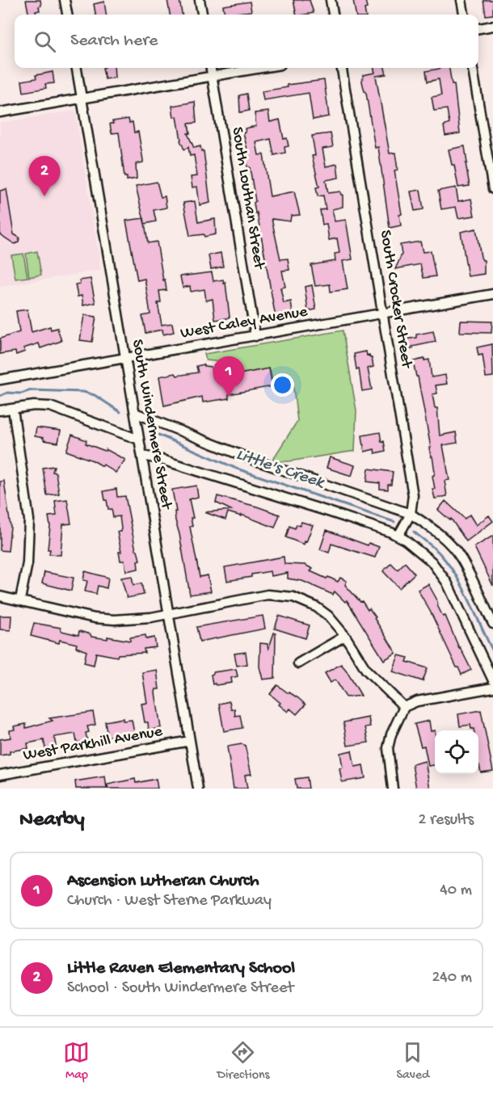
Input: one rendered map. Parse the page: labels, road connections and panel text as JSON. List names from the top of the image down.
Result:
{
  "streets": {
    "street": [
      "South Louthan Street",
      "South Crocker Street",
      "West Caley Avenue",
      "South Windermere Street",
      "West Parkhill Avenue"
    ]
  },
  "crossings": [
    ["South Louthan Street", "West Caley Avenue"],
    ["South Crocker Street", "West Caley Avenue"],
    ["West Caley Avenue", "South Windermere Street"],
    ["South Windermere Street", "West Parkhill Avenue"]
  ],
  "water": ["Little's Creek"],
  "page": {
    "search": "Search here",
    "pins": ["2", "1"],
    "heading": ["Nearby", "2 results"],
    "list": [
      {
        "mark": "1",
        "name": "Ascension Lutheran Church",
        "note": "Church · West Sterne Parkway",
        "value": "40 m"
      },
      {
        "mark": "2",
        "name": "Little Raven Elementary School",
        "note": "School · South Windermere Street",
        "value": "240 m"
      }
    ],
    "nav": ["Map", "Directions", "Saved"]
  }
}
